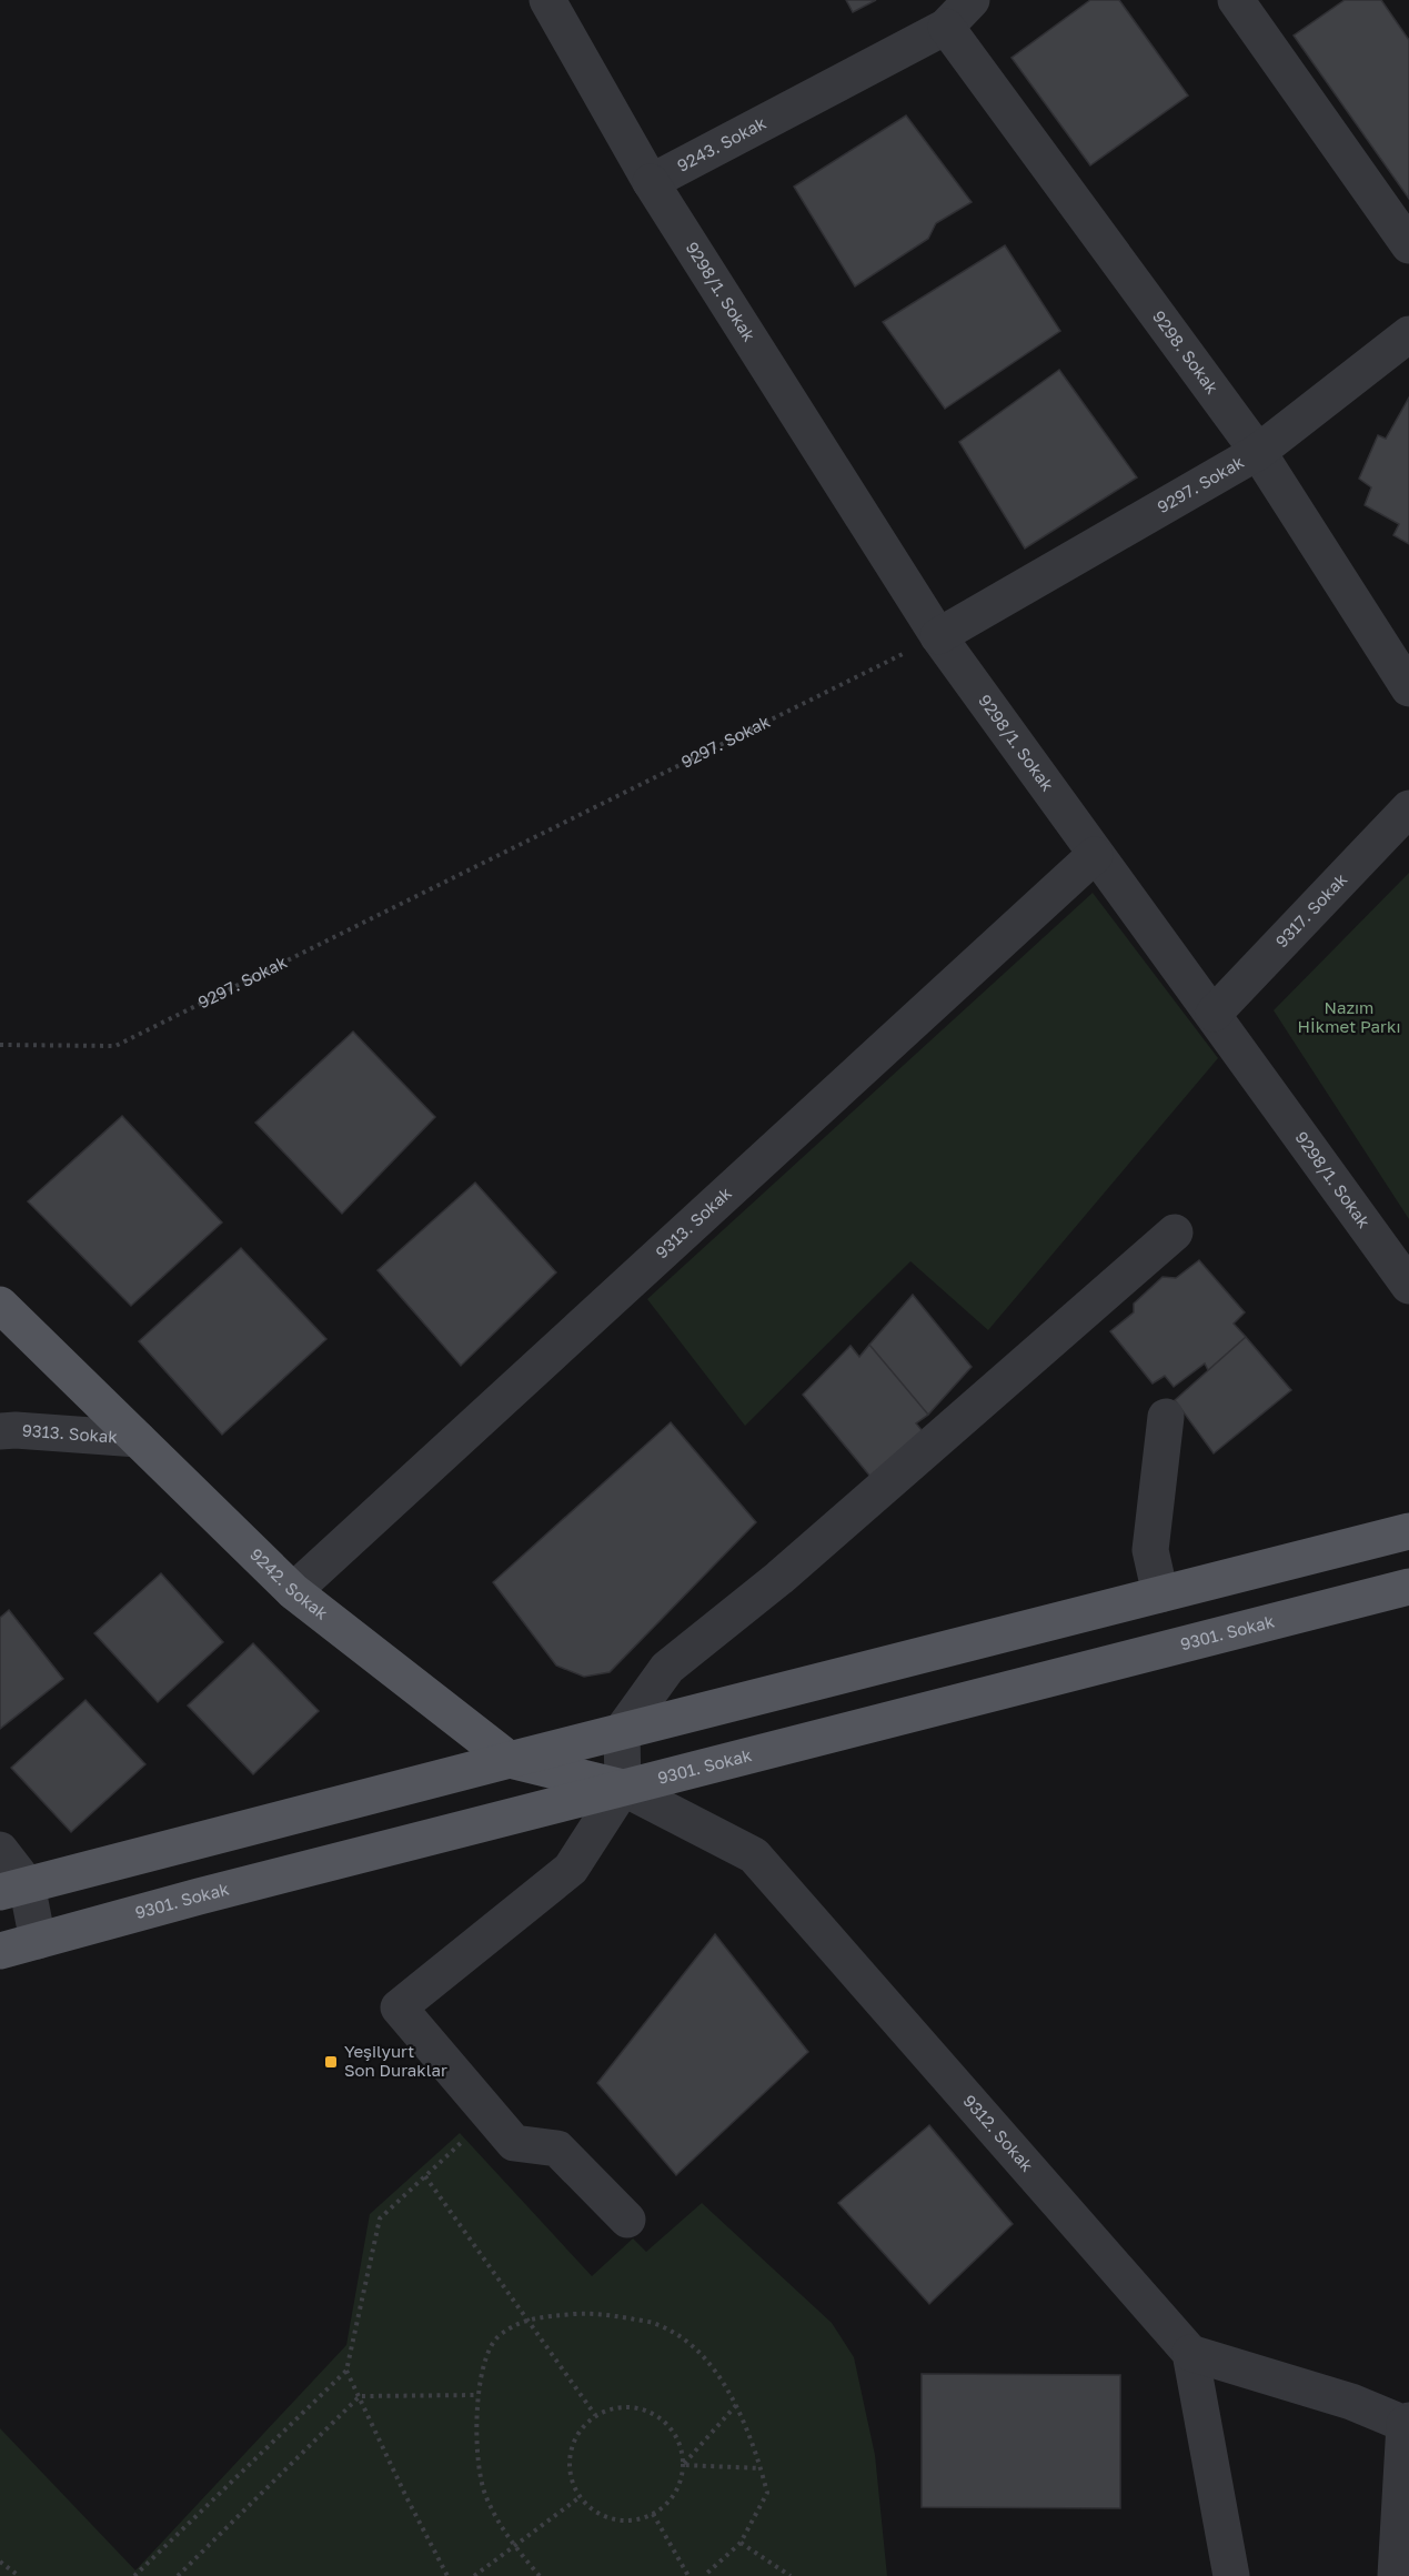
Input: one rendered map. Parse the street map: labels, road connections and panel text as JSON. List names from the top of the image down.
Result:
{
  "streets": {
    "main road": ["9242. Sokak", "9301. Sokak"],
    "street": [
      "9243. Sokak",
      "9298/1. Sokak",
      "9298. Sokak",
      "9297. Sokak",
      "9317. Sokak",
      "9313. Sokak",
      "9312. Sokak"
    ]
  },
  "crossings": [
    ["9243. Sokak", "9298/1. Sokak"],
    ["9243. Sokak", "9298. Sokak"],
    ["9298/1. Sokak", "9297. Sokak"],
    ["9298/1. Sokak", "9317. Sokak"],
    ["9298/1. Sokak", "9313. Sokak"],
    ["9298. Sokak", "9297. Sokak"],
    ["9313. Sokak", "9242. Sokak"],
    ["9242. Sokak", "9301. Sokak"],
    ["9242. Sokak", "9312. Sokak"],
    ["9301. Sokak", "9312. Sokak"]
  ],
  "parks": ["Nazım Hİkmet Parkı"],
  "places": {
    "transit": ["Yeşilyurt Son Duraklar"]
  }
}
